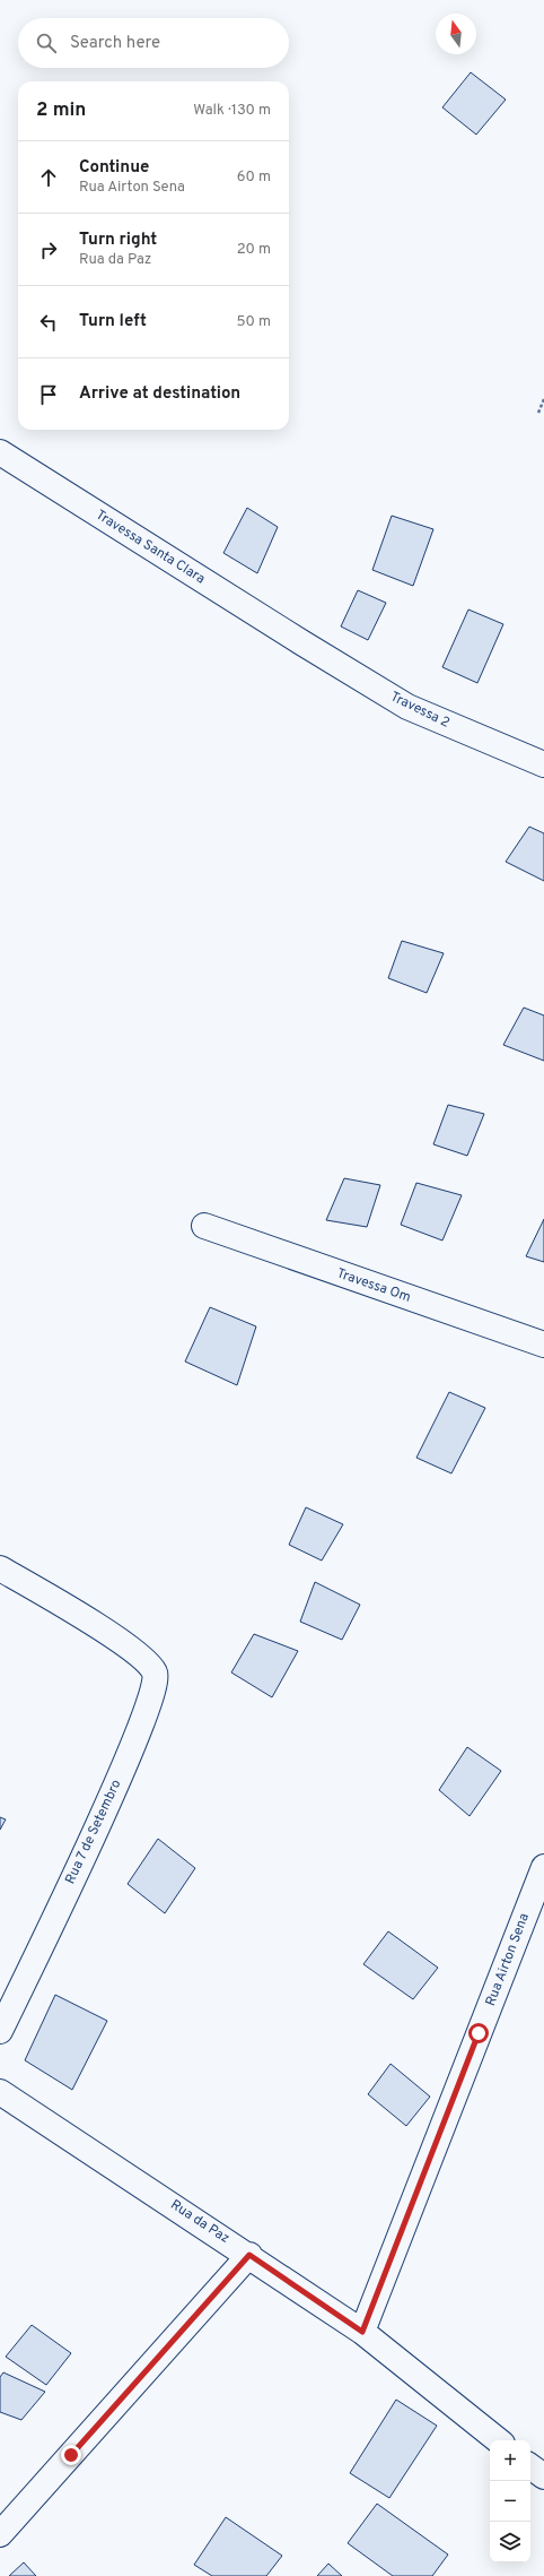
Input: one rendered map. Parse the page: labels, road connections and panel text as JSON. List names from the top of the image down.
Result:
{
  "streets": {
    "street": [
      "Travessa Santa Clara",
      "Travessa 2",
      "Travessa Om",
      "Rua 7 de Setembro",
      "Rua Airton Sena",
      "Rua da Paz"
    ]
  },
  "crossings": [
    ["Travessa Santa Clara", "Travessa 2"],
    ["Rua Airton Sena", "Rua da Paz"]
  ],
  "north": "top",
  "page": {
    "search": "Search here",
    "heading": ["2 min", "Walk · 130 m"],
    "list": [
      ["Continue", "Rua Airton Sena", "60 m"],
      ["Turn right", "Rua da Paz", "20 m"],
      ["Turn left", "50 m"],
      "Arrive at destination"
    ],
    "map_buttons": ["+", "−"]
  }
}
